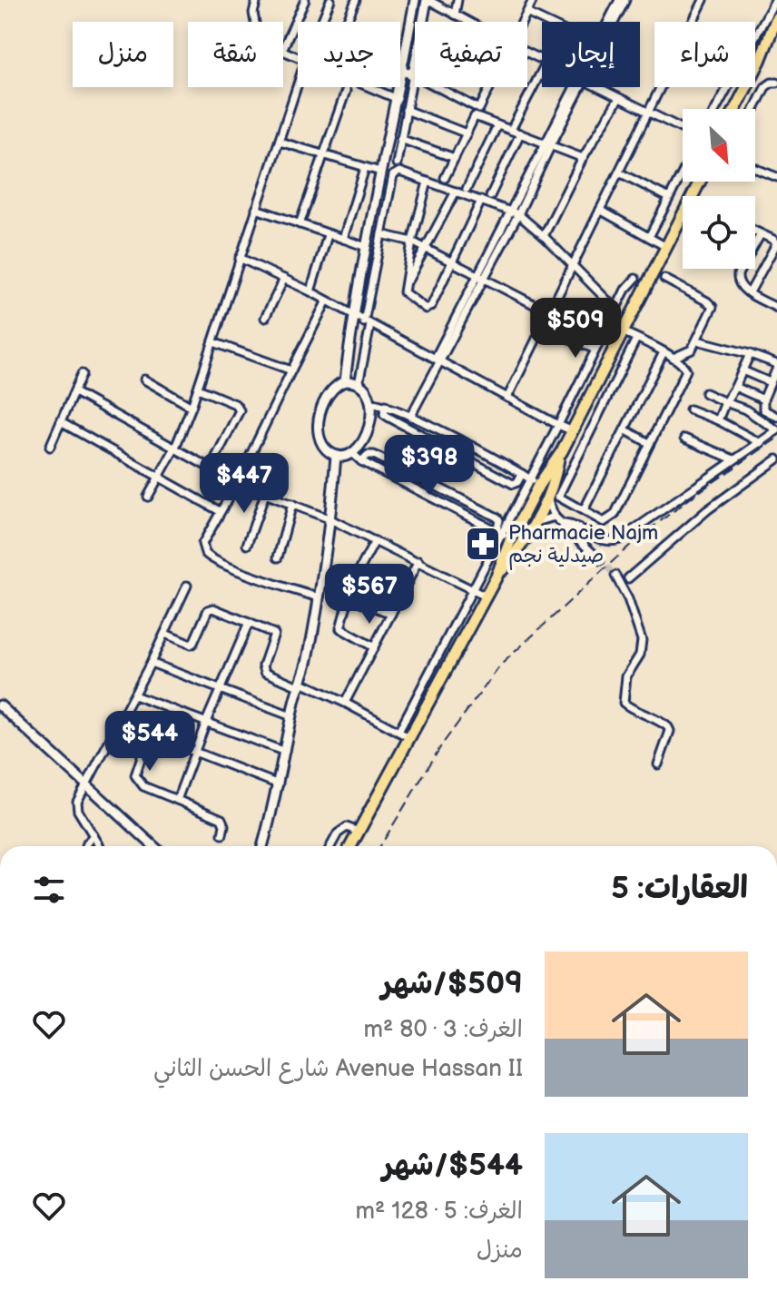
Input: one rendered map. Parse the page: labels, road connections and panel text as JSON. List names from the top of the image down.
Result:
{
  "places": {
    "pharmacy": ["Pharmacie Najm صيدلية نجم"]
  },
  "north": "bottom right",
  "page": {
    "chip": [
      "شراء",
      "إيجار",
      "تصفية",
      "جديد",
      "شقة",
      "منزل"
    ],
    "price": [
      "$509",
      "$398",
      "$447",
      "$567",
      "$544"
    ],
    "heading": "العقارات: 5",
    "list": [
      {
        "name": "$509/شهر",
        "note": "الغرف: 3 · 80 m² · Avenue Hassan II شارع الحسن الثاني"
      },
      {
        "name": "$544/شهر",
        "note": "الغرف: 5 · 128 m² · منزل"
      }
    ]
  }
}
